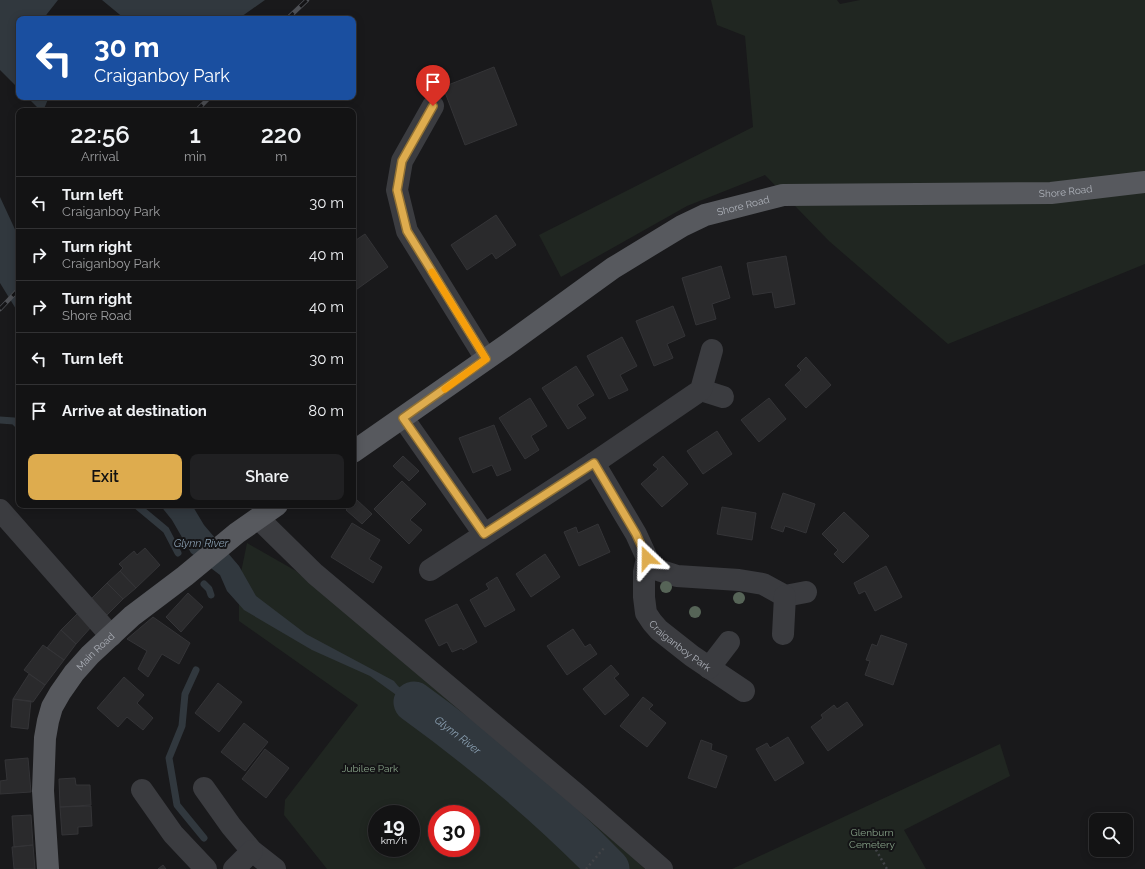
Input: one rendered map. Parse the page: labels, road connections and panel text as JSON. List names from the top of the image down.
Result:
{
  "streets": {
    "main road": ["Shore Road", "Main Road"],
    "street": ["Craiganboy Park"]
  },
  "water": ["Glynn River"],
  "parks": ["Jubilee Park", "Glenburn Cemetery"],
  "page": {
    "turn": ["30 m", "Craiganboy Park"],
    "eta": [
      "22:56",
      "Arrival",
      "1",
      "min",
      "220",
      "m"
    ],
    "list": [
      {
        "name": "Turn left",
        "note": "Craiganboy Park",
        "value": "30 m"
      },
      {
        "name": "Turn right",
        "note": "Craiganboy Park",
        "value": "40 m"
      },
      {
        "name": "Turn right",
        "note": "Shore Road",
        "value": "40 m"
      },
      {
        "name": "Turn left",
        "value": "30 m"
      },
      {
        "name": "Arrive at destination",
        "value": "80 m"
      }
    ],
    "buttons": ["Exit", "Share"],
    "speed": "19 km/h",
    "limit": "30"
  }
}
